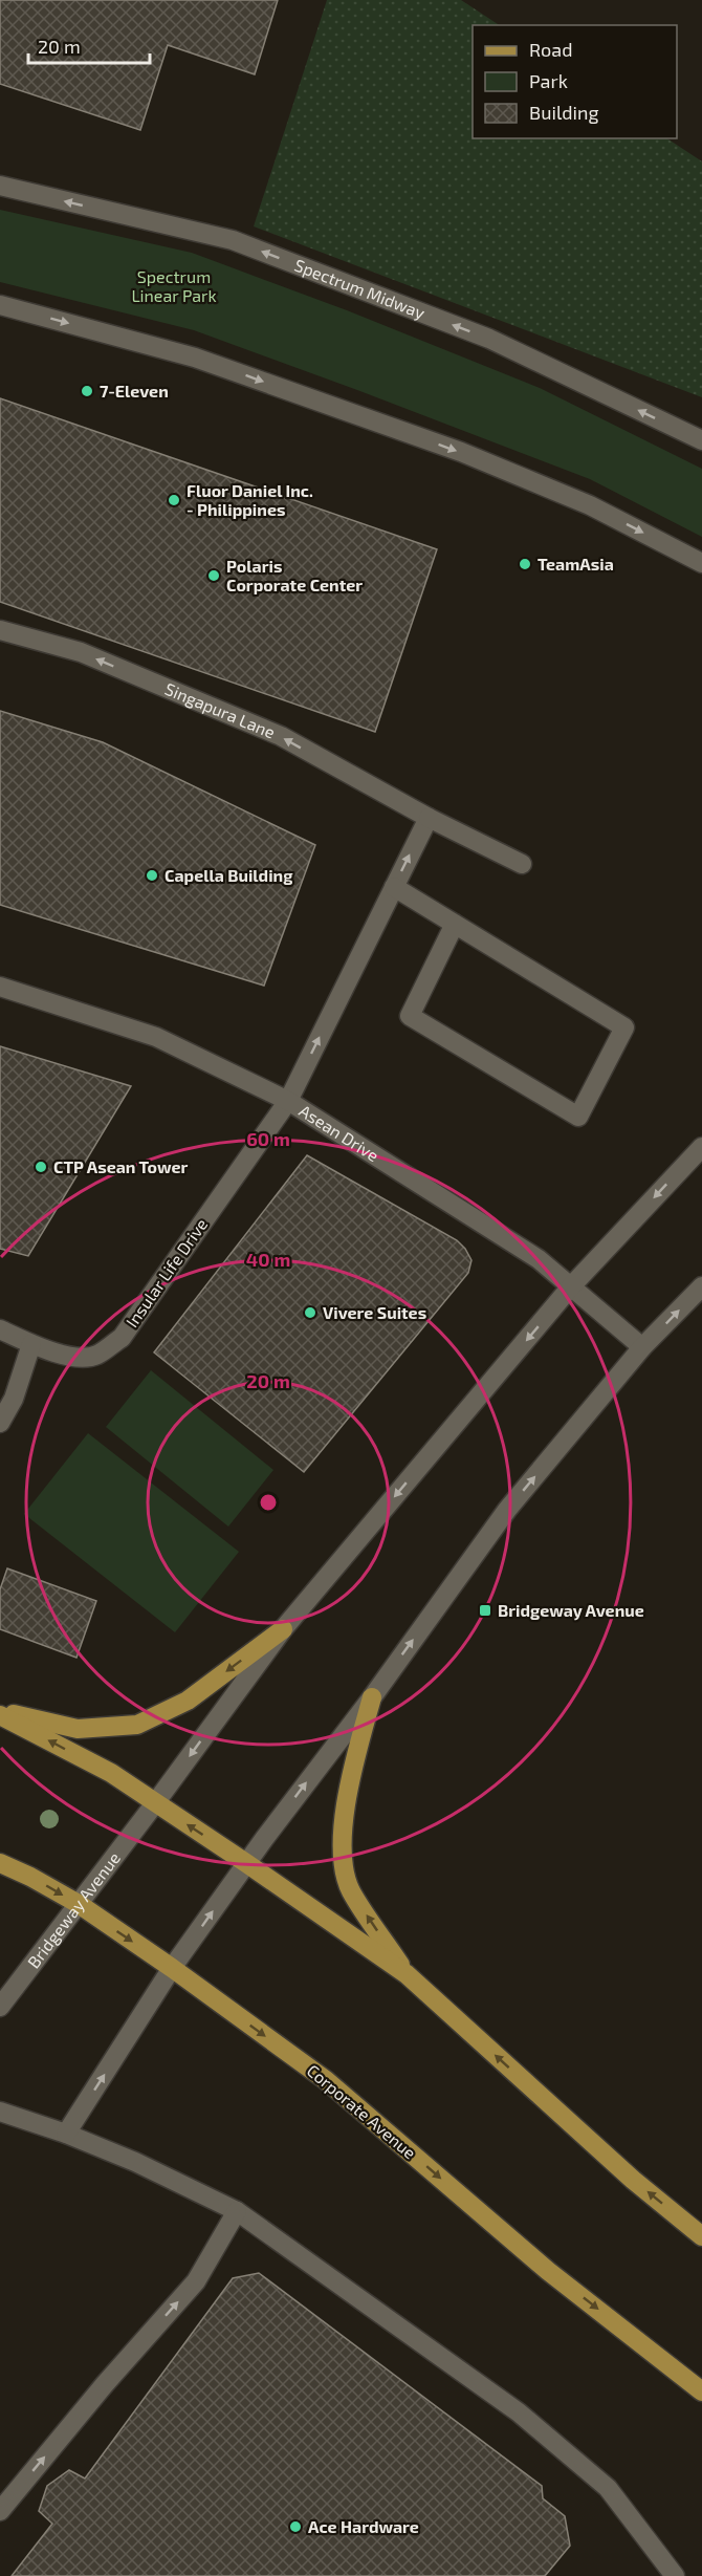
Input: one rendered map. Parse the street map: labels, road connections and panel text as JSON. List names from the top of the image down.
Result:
{
  "streets": {
    "main road": ["Corporate Avenue"],
    "street": [
      "Spectrum Midway",
      "Singapura Lane",
      "Asean Drive",
      "Insular Life Drive",
      "Bridgeway Avenue"
    ]
  },
  "crossings": [
    ["Asean Drive", "Insular Life Drive"],
    ["Asean Drive", "Bridgeway Avenue"],
    ["Bridgeway Avenue", "Corporate Avenue"]
  ],
  "one_way": ["Singapura Lane"],
  "parks": ["Spectrum Linear Park"],
  "places": {
    "other": [
      "7-Eleven",
      "Fluor Daniel Inc. - Philippines",
      "TeamAsia",
      "Polaris Corporate Center",
      "Capella Building",
      "CTP Asean Tower",
      "Vivere Suites",
      "Ace Hardware"
    ],
    "transit": ["Bridgeway Avenue"]
  },
  "legend": ["Road", "Park", "Building"],
  "scale_bar": "20 m",
  "rings": ["60 m", "40 m", "20 m"]
}
